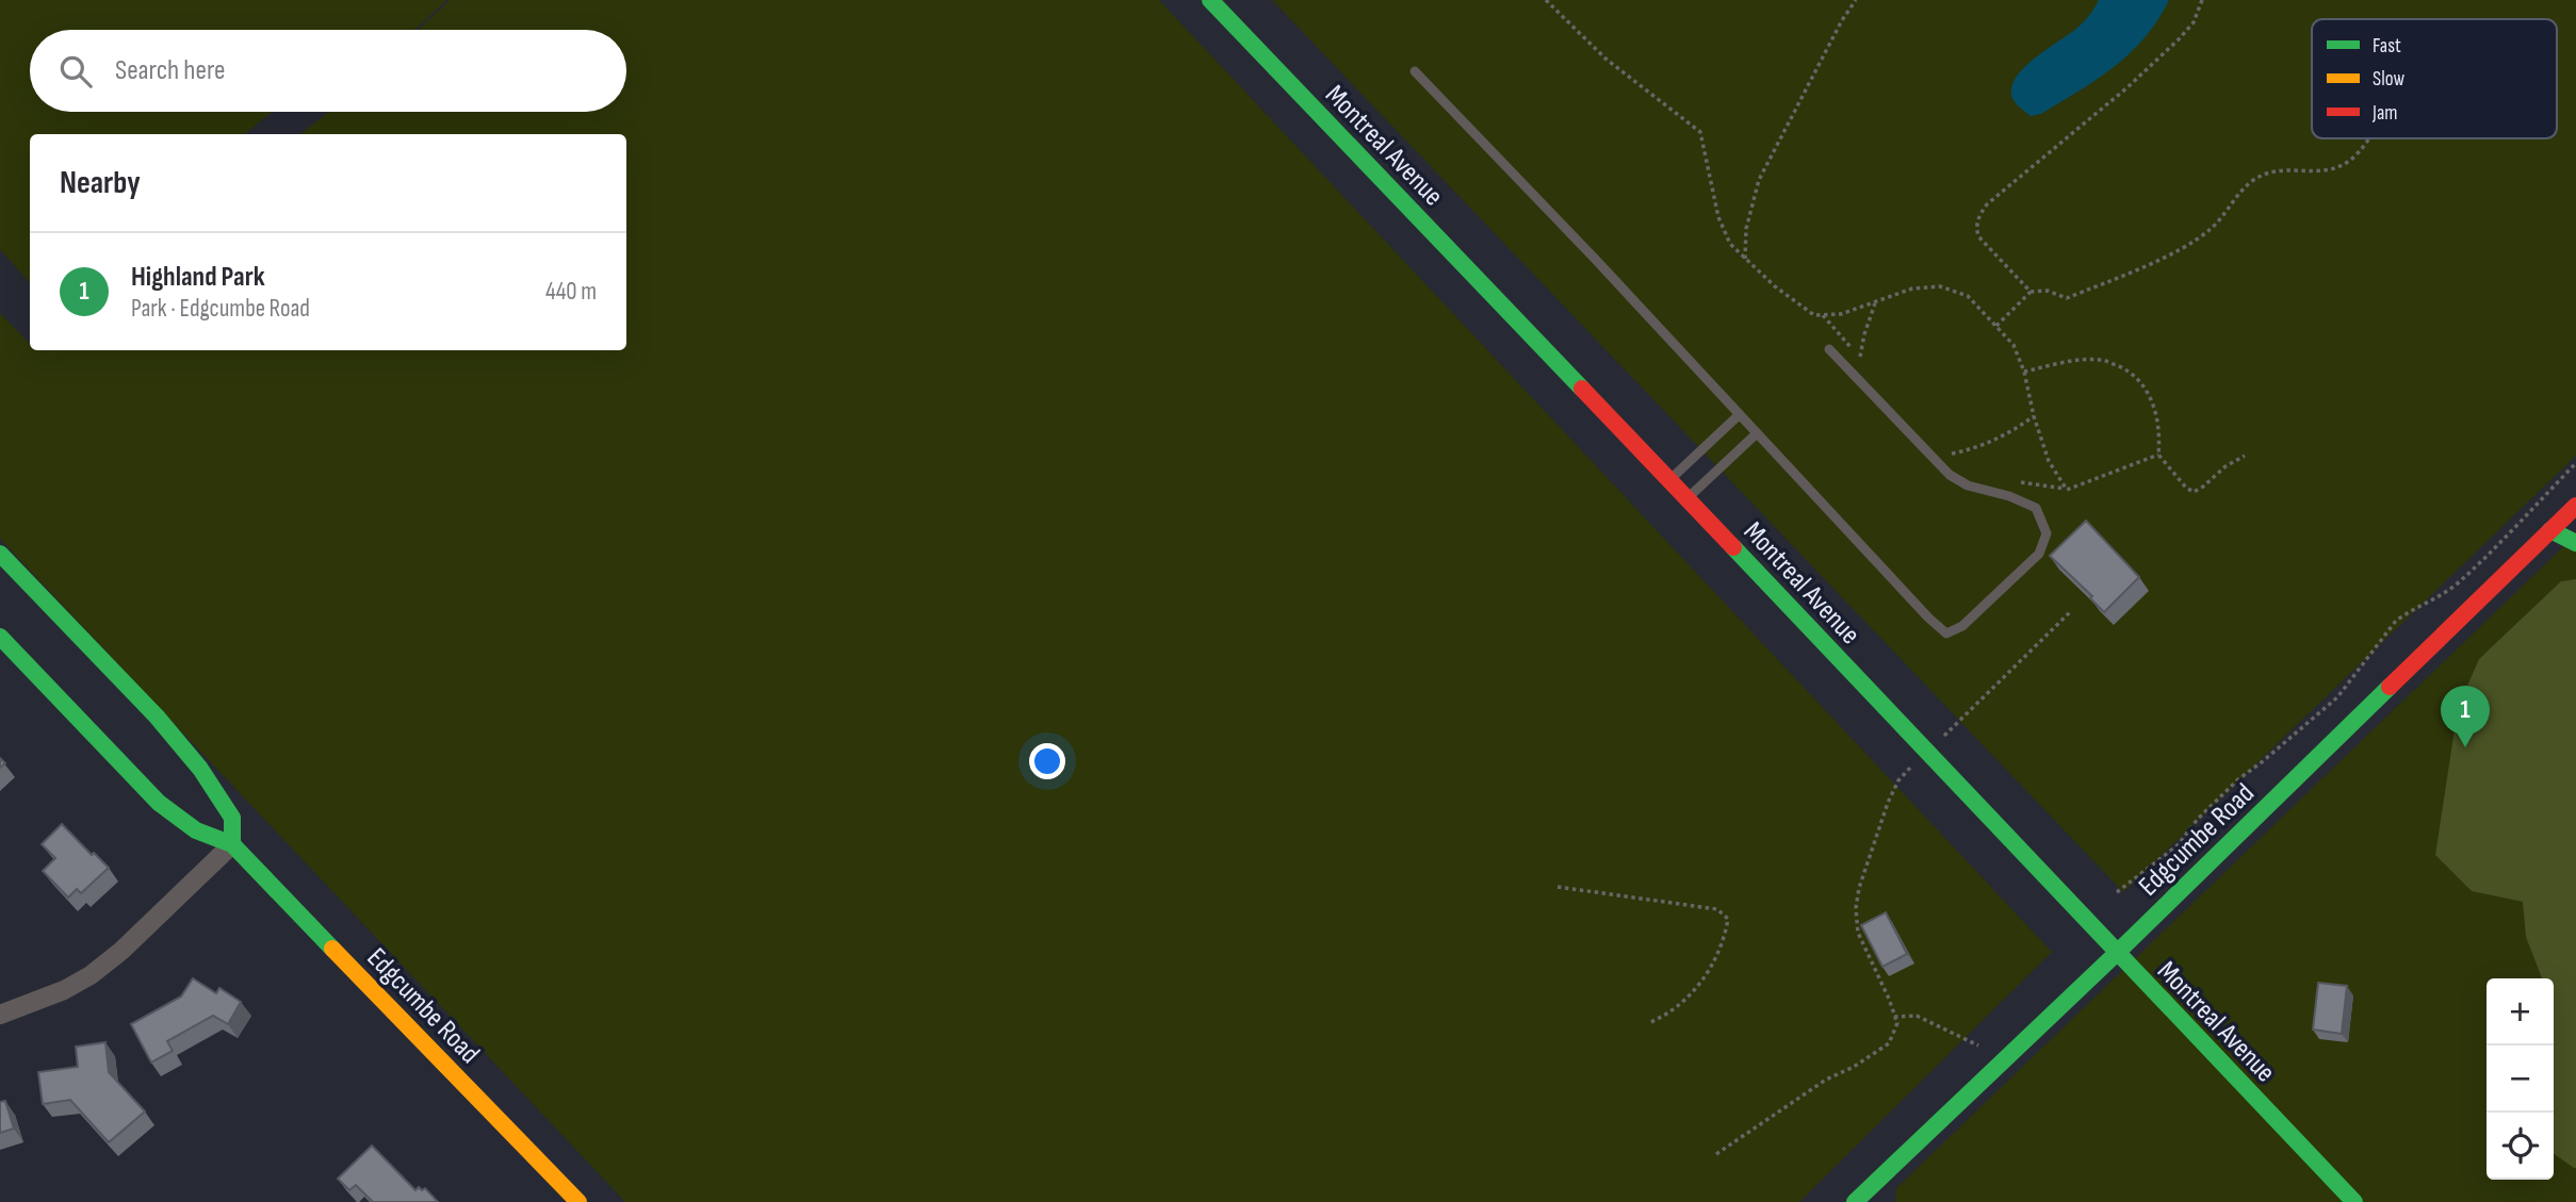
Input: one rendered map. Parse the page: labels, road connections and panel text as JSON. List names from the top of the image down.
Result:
{
  "streets": {
    "street": ["Montreal Avenue", "Edgcumbe Road"]
  },
  "crossings": [
    ["Montreal Avenue", "Edgcumbe Road"]
  ],
  "legend": ["Fast", "Slow", "Jam"],
  "page": {
    "search": "Search here",
    "heading": "Nearby",
    "list": [
      {
        "mark": "1",
        "name": "Highland Park",
        "note": "Park · Edgcumbe Road",
        "value": "440 m"
      }
    ],
    "pins": "1",
    "map_buttons": ["+", "−"]
  }
}
